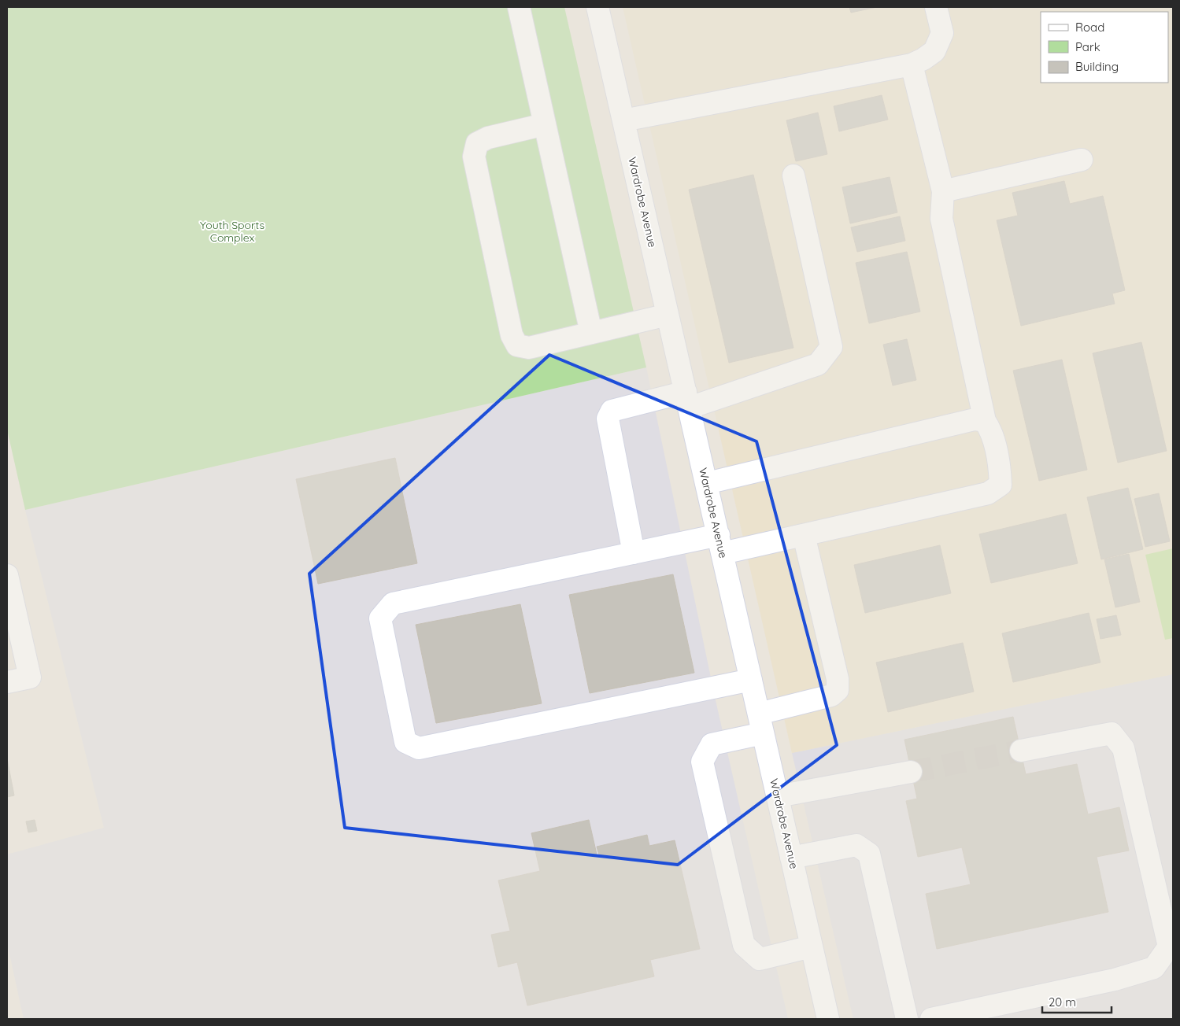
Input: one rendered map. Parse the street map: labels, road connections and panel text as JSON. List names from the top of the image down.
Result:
{
  "streets": {
    "street": ["Wardrobe Avenue"]
  },
  "parks": ["Youth Sports Complex"],
  "legend": ["Road", "Park", "Building"],
  "scale_bar": "20 m"
}
